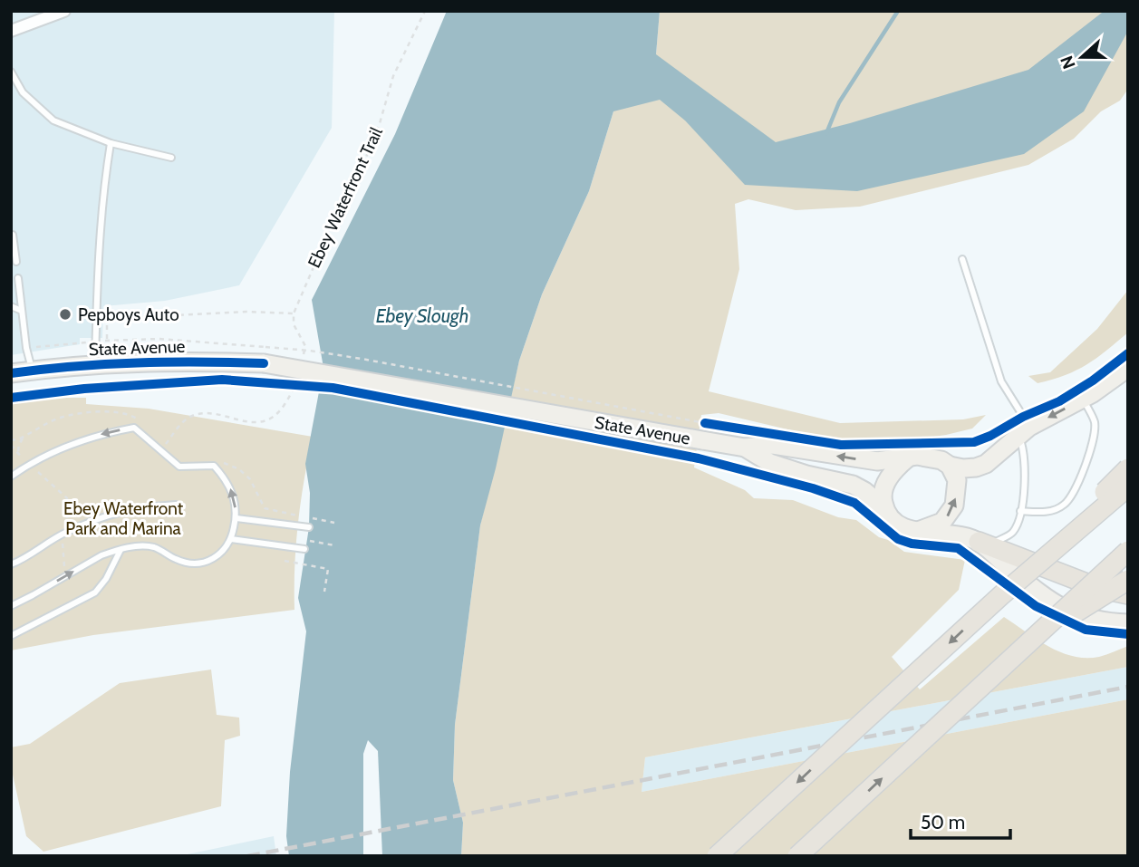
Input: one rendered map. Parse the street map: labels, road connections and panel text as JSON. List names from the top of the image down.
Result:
{
  "streets": {
    "main road": ["State Avenue"],
    "path": ["Ebey Waterfront Trail"]
  },
  "water": ["Ebey Slough"],
  "parks": ["Ebey Waterfront Park and Marina"],
  "places": ["Pepboys Auto"],
  "scale_bar": "50 m",
  "north": "left"
}
